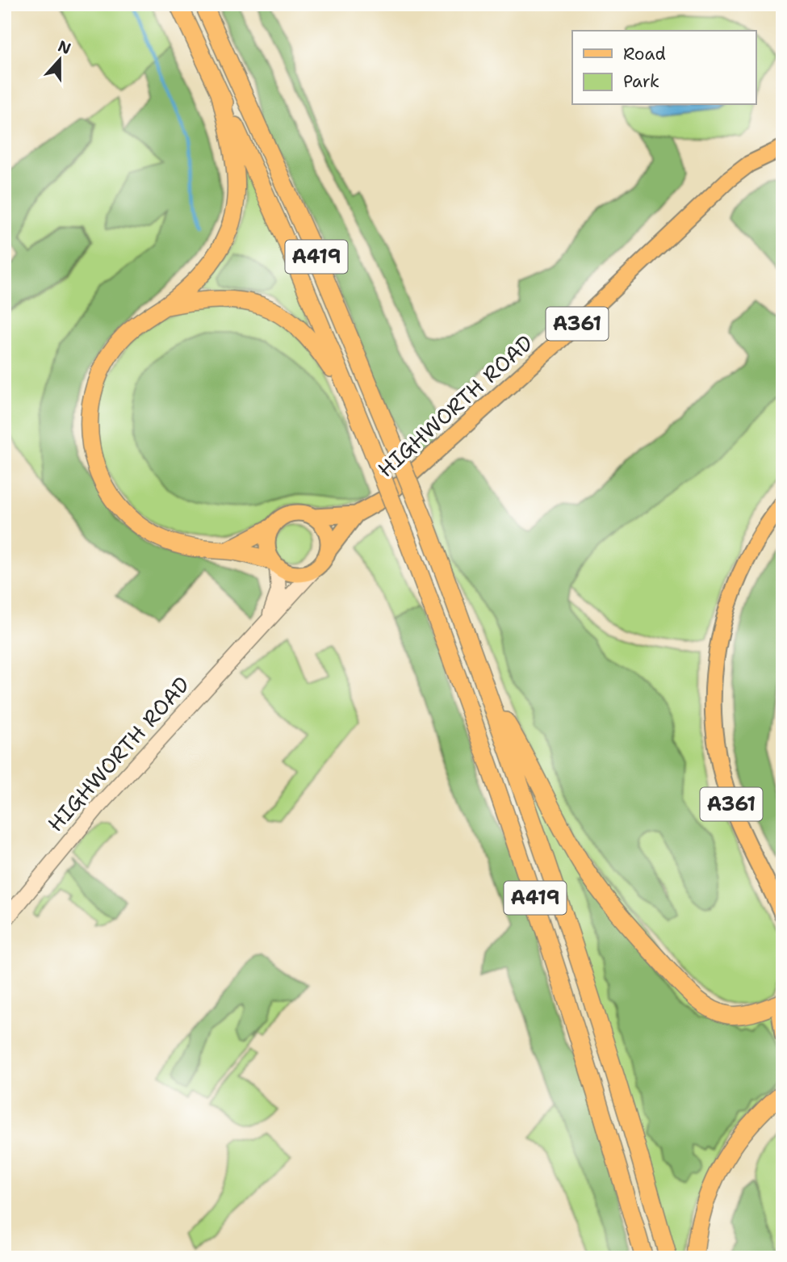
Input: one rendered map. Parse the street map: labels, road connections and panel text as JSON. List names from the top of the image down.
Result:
{
  "streets": {
    "highway": ["A419"],
    "main road": ["A361", "HIGHWORTH ROAD"]
  },
  "crossings": [
    ["A419", "HIGHWORTH ROAD"]
  ],
  "legend": ["Road", "Park"],
  "north": "top"
}
